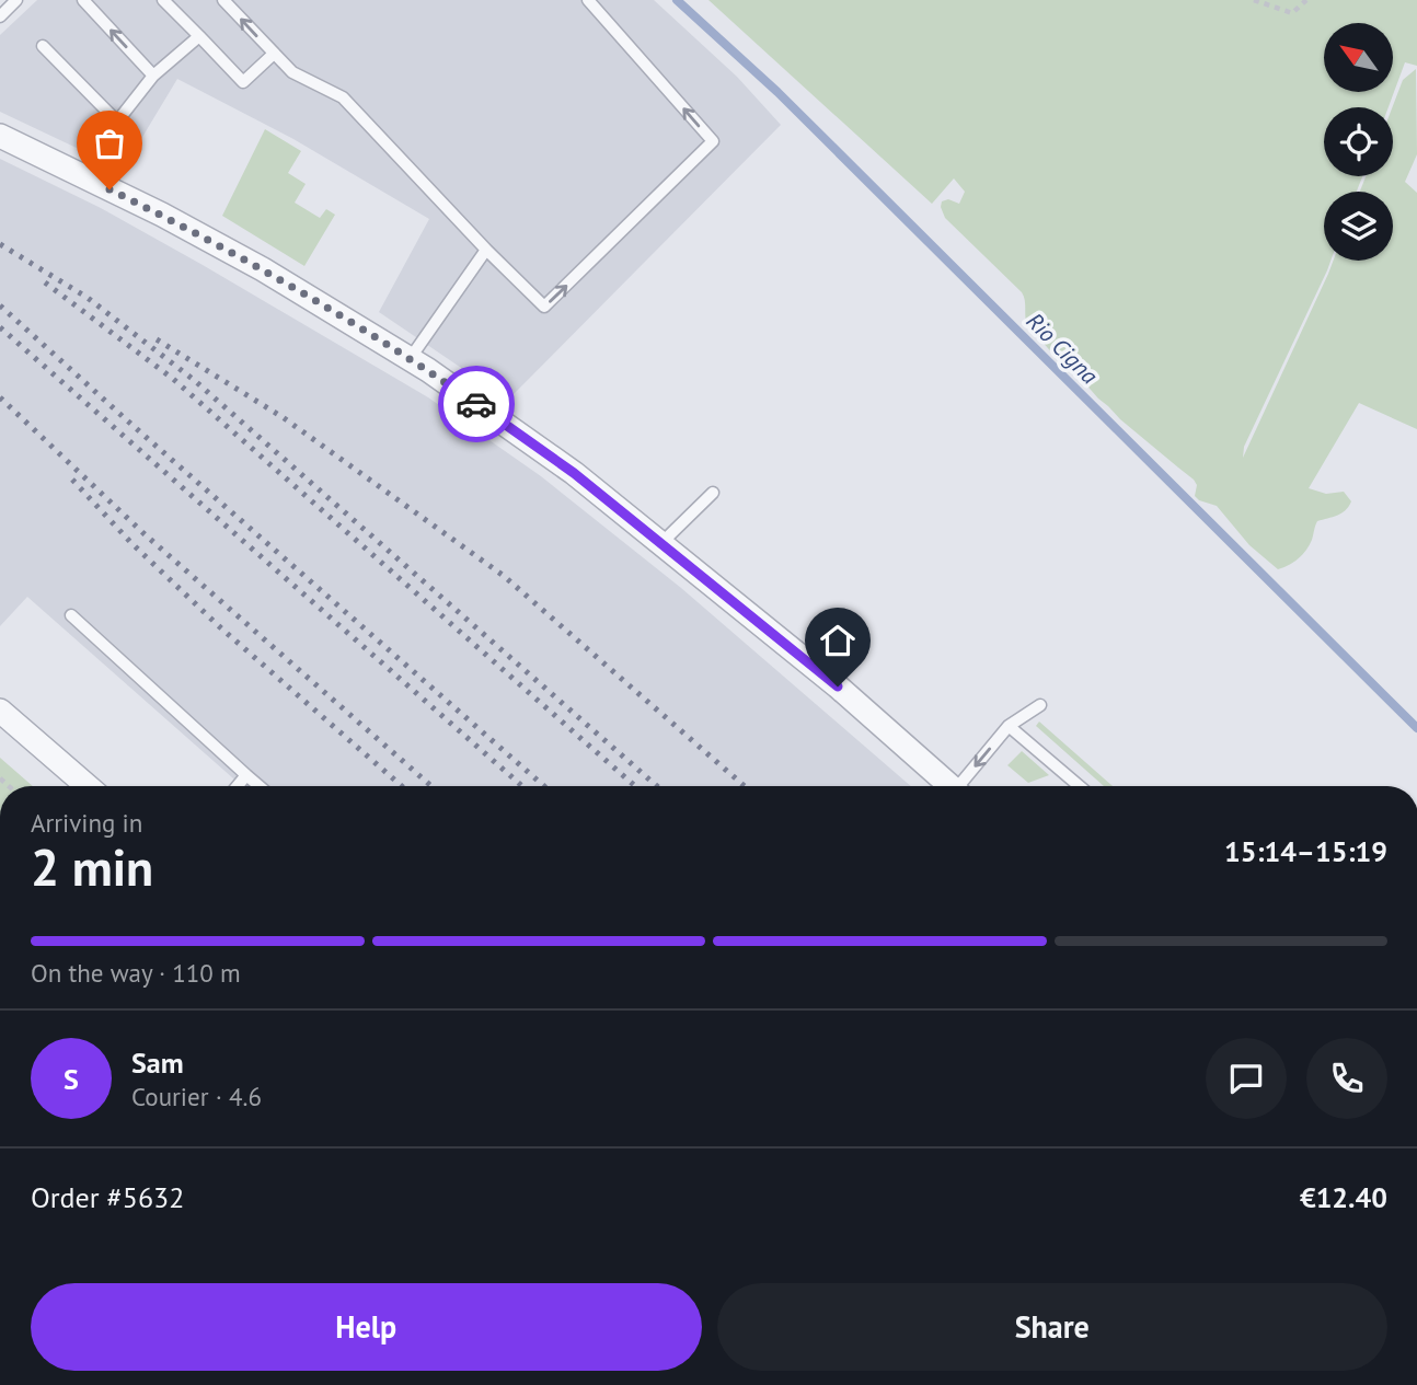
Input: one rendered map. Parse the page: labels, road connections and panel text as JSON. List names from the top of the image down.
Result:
{
  "water": ["Rio Cigna"],
  "north": "top left",
  "page": {
    "heading": ["2 min", "Arriving in", "15:14–15:19"],
    "panel": [
      "Sam",
      "Courier · 4.6",
      "Order #5632",
      "€12.40"
    ],
    "bar": "On the way · 110 m",
    "round": "S",
    "buttons": ["Help", "Share"]
  }
}
